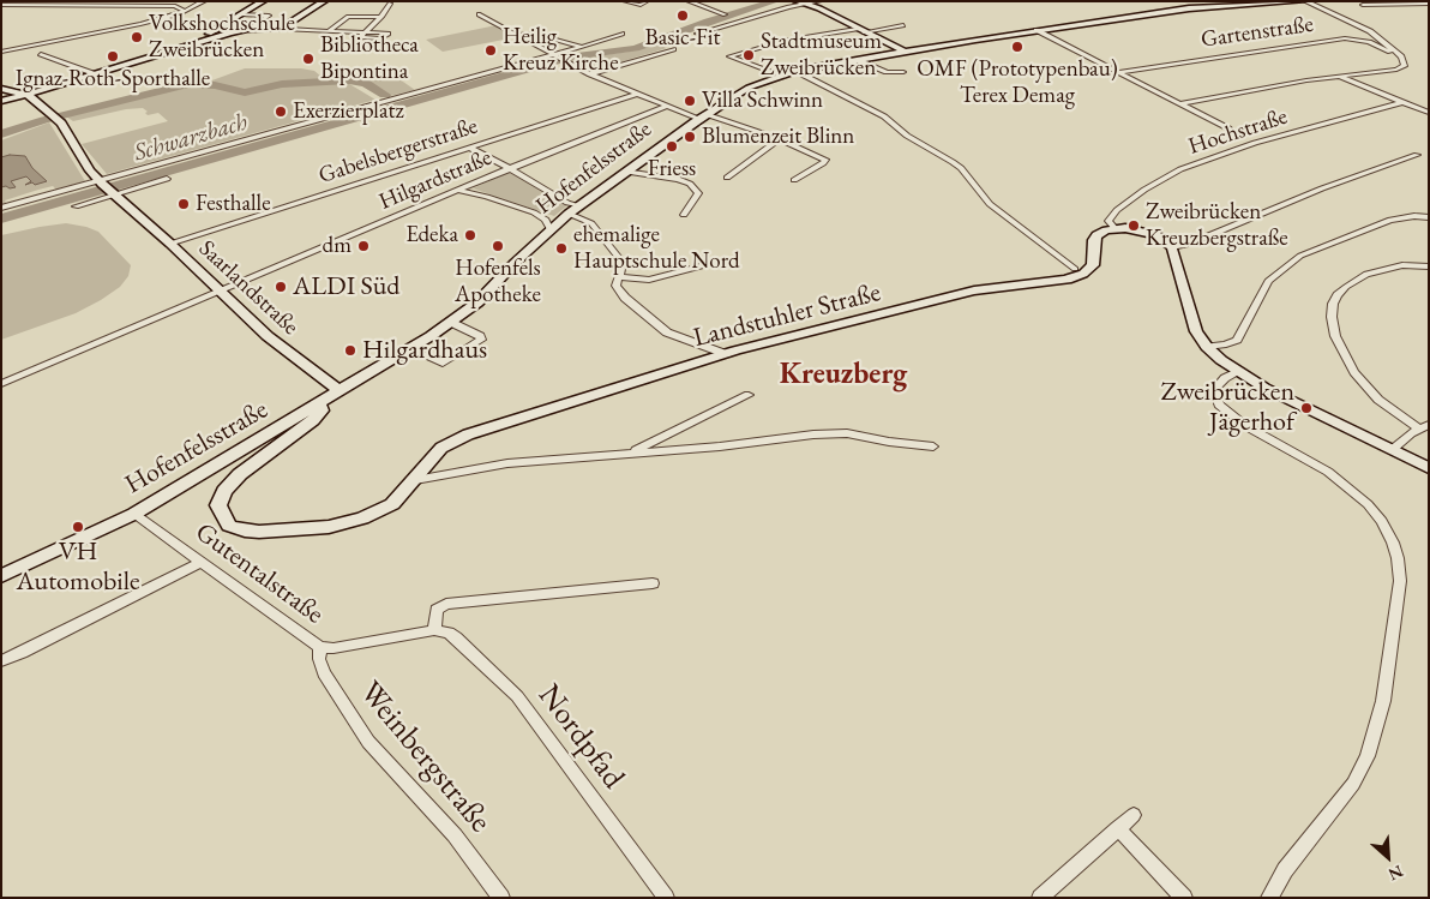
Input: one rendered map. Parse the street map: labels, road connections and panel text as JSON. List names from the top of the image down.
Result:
{
  "streets": {
    "main road": ["Hofenfelsstraße", "Saarlandstraße", "Landstuhler Straße"],
    "street": [
      "Gartenstraße",
      "Hochstraße",
      "Gabelsbergerstraße",
      "Hilgardstraße",
      "Gutentalstraße",
      "Nordpfad",
      "Weinbergstraße"
    ]
  },
  "crossings": [
    ["Hochstraße", "Landstuhler Straße"],
    ["Gabelsbergerstraße", "Saarlandstraße"],
    ["Hofenfelsstraße", "Saarlandstraße"],
    ["Hofenfelsstraße", "Landstuhler Straße"],
    ["Hofenfelsstraße", "Gutentalstraße"],
    ["Hilgardstraße", "Saarlandstraße"],
    ["Gutentalstraße", "Nordpfad"],
    ["Gutentalstraße", "Weinbergstraße"]
  ],
  "districts": ["Kreuzberg"],
  "water": ["Schwarzbach"],
  "places": [
    "Basic-Fit",
    "Volkshochschule Zweibrücken",
    "OMF (Prototypenbau) Terex Demag",
    "Heilig Kreuz Kirche",
    "Stadtmuseum Zweibrücken",
    "Ignaz-Roth-Sporthalle",
    "Bibliotheca Bipontina",
    "Villa Schwinn",
    "Exerzierplatz",
    "Blumenzeit Blinn",
    "Friess",
    "Festhalle",
    "Zweibrücken Kreuzbergstraße",
    "Edeka",
    "dm",
    "Hofenfels Apotheke",
    "ehemalige Hauptschule Nord",
    "ALDI Süd",
    "Hilgardhaus",
    "Zweibrücken Jägerhof",
    "VH Automobile"
  ],
  "north": "bottom right"
}
